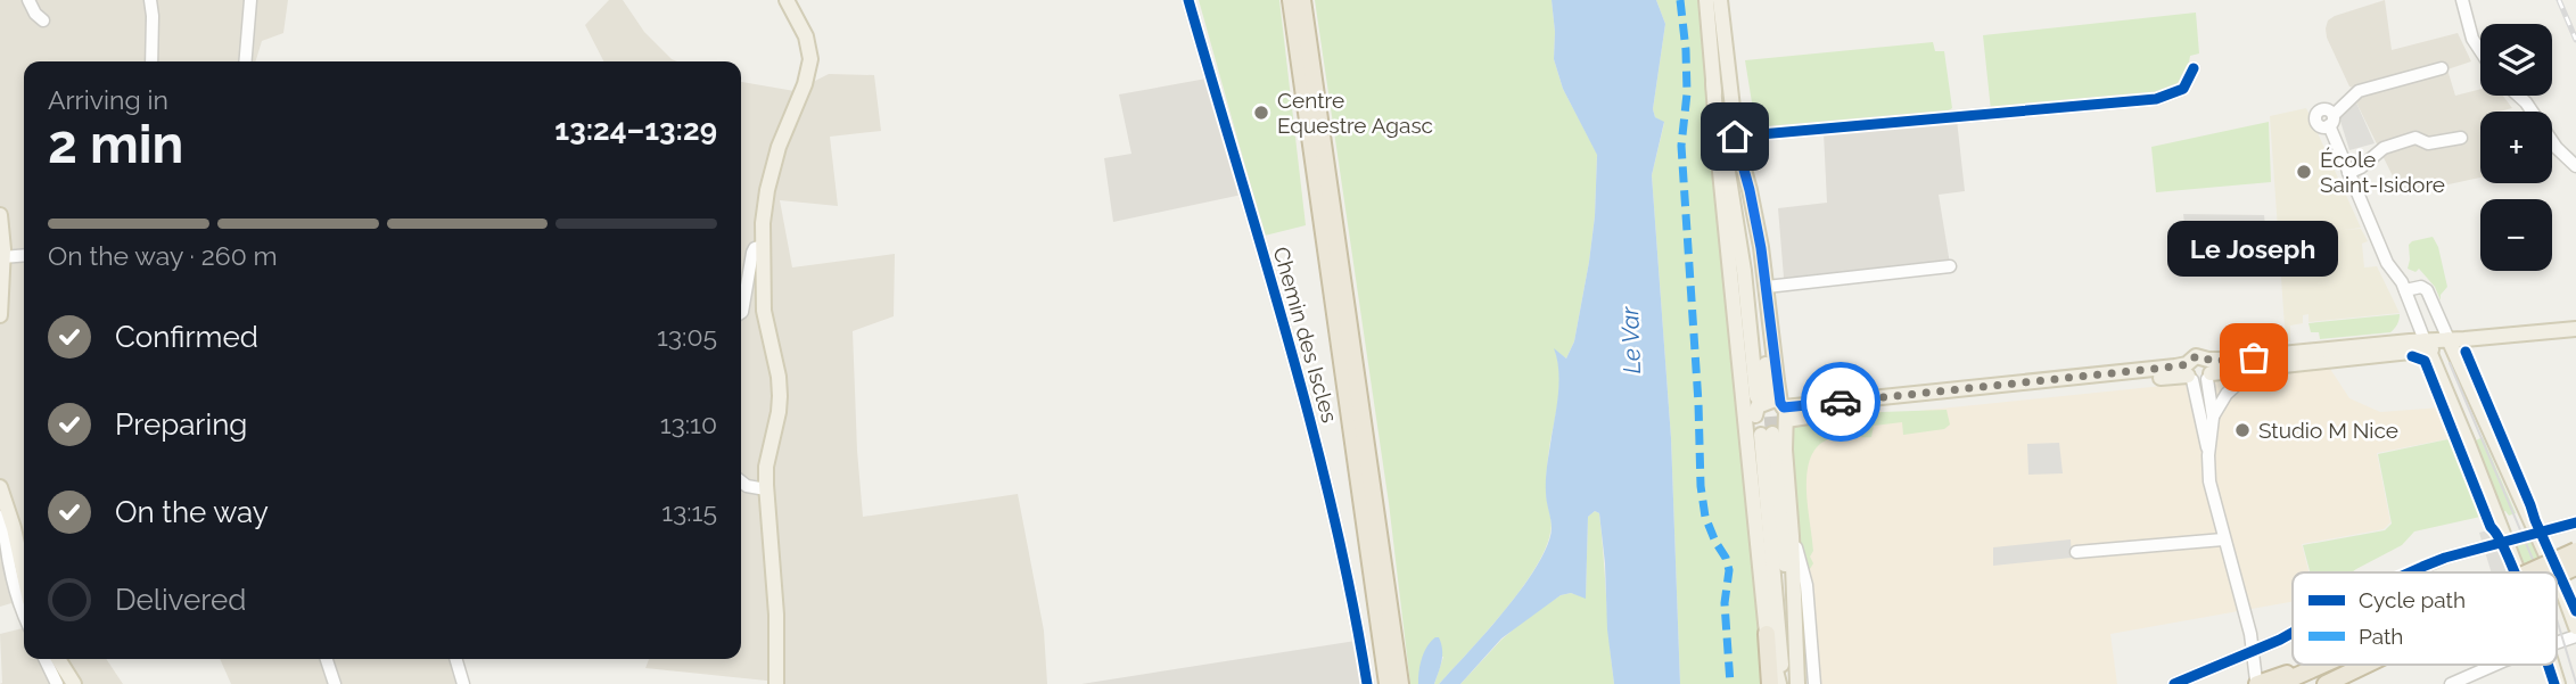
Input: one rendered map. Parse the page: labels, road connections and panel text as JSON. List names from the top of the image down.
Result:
{
  "streets": {
    "street": ["Chemin des Iscles"]
  },
  "water": ["Le Var"],
  "places": [
    "Centre Equestre Agasc",
    "École Saint-Isidore",
    "Le Joseph",
    "Studio M Nice"
  ],
  "legend": ["Cycle path", "Path"],
  "page": {
    "map_buttons": ["+", "−"],
    "heading": ["2 min", "Arriving in", "13:24–13:29"],
    "bar": "On the way · 260 m",
    "bubble": "Le Joseph",
    "list": [
      ["Confirmed", "13:05"],
      ["Preparing", "13:10"],
      ["On the way", "13:15"],
      "Delivered"
    ]
  }
}
